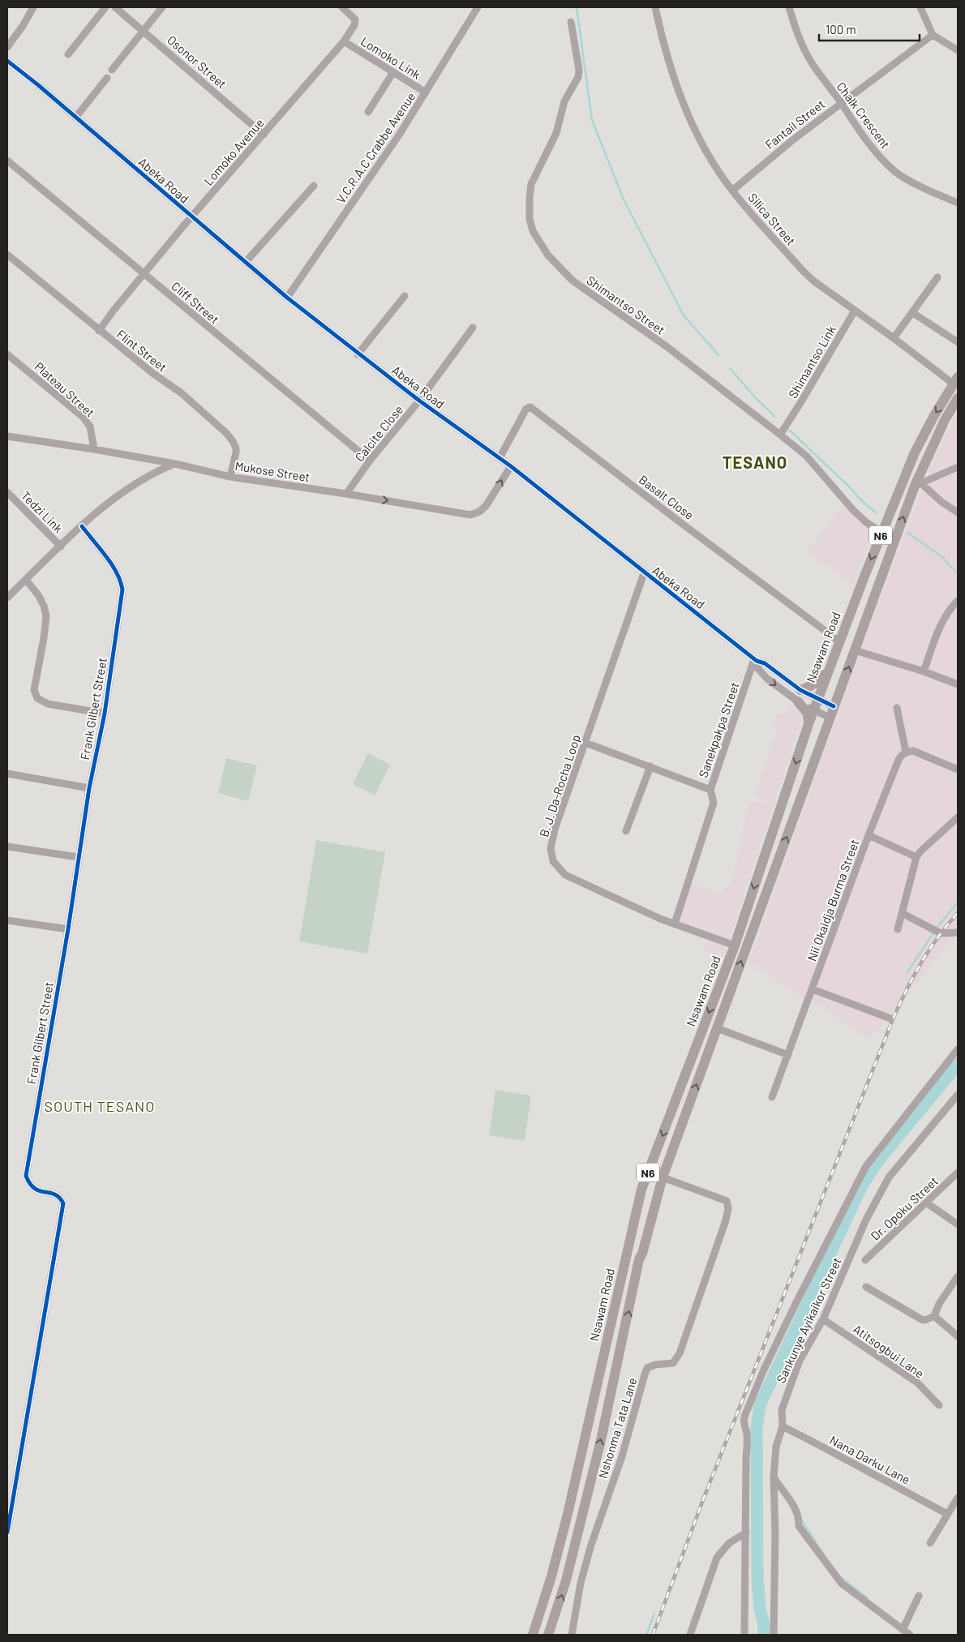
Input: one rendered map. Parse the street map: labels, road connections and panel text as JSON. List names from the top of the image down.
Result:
{
  "streets": {
    "highway": ["N6", "Nsawam Road"],
    "street": [
      "Lomoko Link",
      "Osonor Street",
      "Chalk Crescent",
      "Fantail Street",
      "V.C.R.A.C Crabbe Avenue",
      "Lomoko Avenue",
      "Abeka Road",
      "Silica Street",
      "Cliff Street",
      "Shimantso Street",
      "Flint Street",
      "Shimantso Link",
      "Plateau Street",
      "Calcite Close",
      "Mukose Street",
      "Basalt Close",
      "Tedzi Link",
      "Frank Gilbert Street",
      "Sanekpakpa Street",
      "B. J. Da-Rocha Loop",
      "Nii Okaidja Burma Street",
      "Dr. Opoku Street",
      "Sankunye Ayikaikor Street",
      "Atitsogbui Lane",
      "Nshonma Tata Lane",
      "Nana Darku Lane"
    ]
  },
  "crossings": [
    ["Lomoko Link", "V.C.R.A.C Crabbe Avenue"],
    ["Lomoko Link", "Lomoko Avenue"],
    ["Osonor Street", "Lomoko Avenue"],
    ["Chalk Crescent", "Fantail Street"],
    ["Fantail Street", "Silica Street"],
    ["V.C.R.A.C Crabbe Avenue", "Abeka Road"],
    ["Lomoko Avenue", "Abeka Road"],
    ["Lomoko Avenue", "Cliff Street"],
    ["Lomoko Avenue", "Flint Street"],
    ["Abeka Road", "Calcite Close"],
    ["Abeka Road", "Mukose Street"],
    ["Abeka Road", "Basalt Close"],
    ["Abeka Road", "Nsawam Road"],
    ["Abeka Road", "Sanekpakpa Street"],
    ["Abeka Road", "B. J. Da-Rocha Loop"],
    ["Silica Street", "Shimantso Link"],
    ["Silica Street", "Nsawam Road"],
    ["Cliff Street", "Calcite Close"],
    ["Shimantso Street", "Shimantso Link"],
    ["Shimantso Street", "Nsawam Road"],
    ["Flint Street", "Mukose Street"],
    ["Plateau Street", "Mukose Street"],
    ["Calcite Close", "Mukose Street"],
    ["Basalt Close", "Nsawam Road"],
    ["Nsawam Road", "B. J. Da-Rocha Loop"],
    ["Nsawam Road", "Nshonma Tata Lane"],
    ["Sanekpakpa Street", "B. J. Da-Rocha Loop"],
    ["Sankunye Ayikaikor Street", "Atitsogbui Lane"],
    ["Sankunye Ayikaikor Street", "Nana Darku Lane"]
  ],
  "districts": ["TESANO", "SOUTH TESANO"],
  "scale_bar": "100 m"
}
